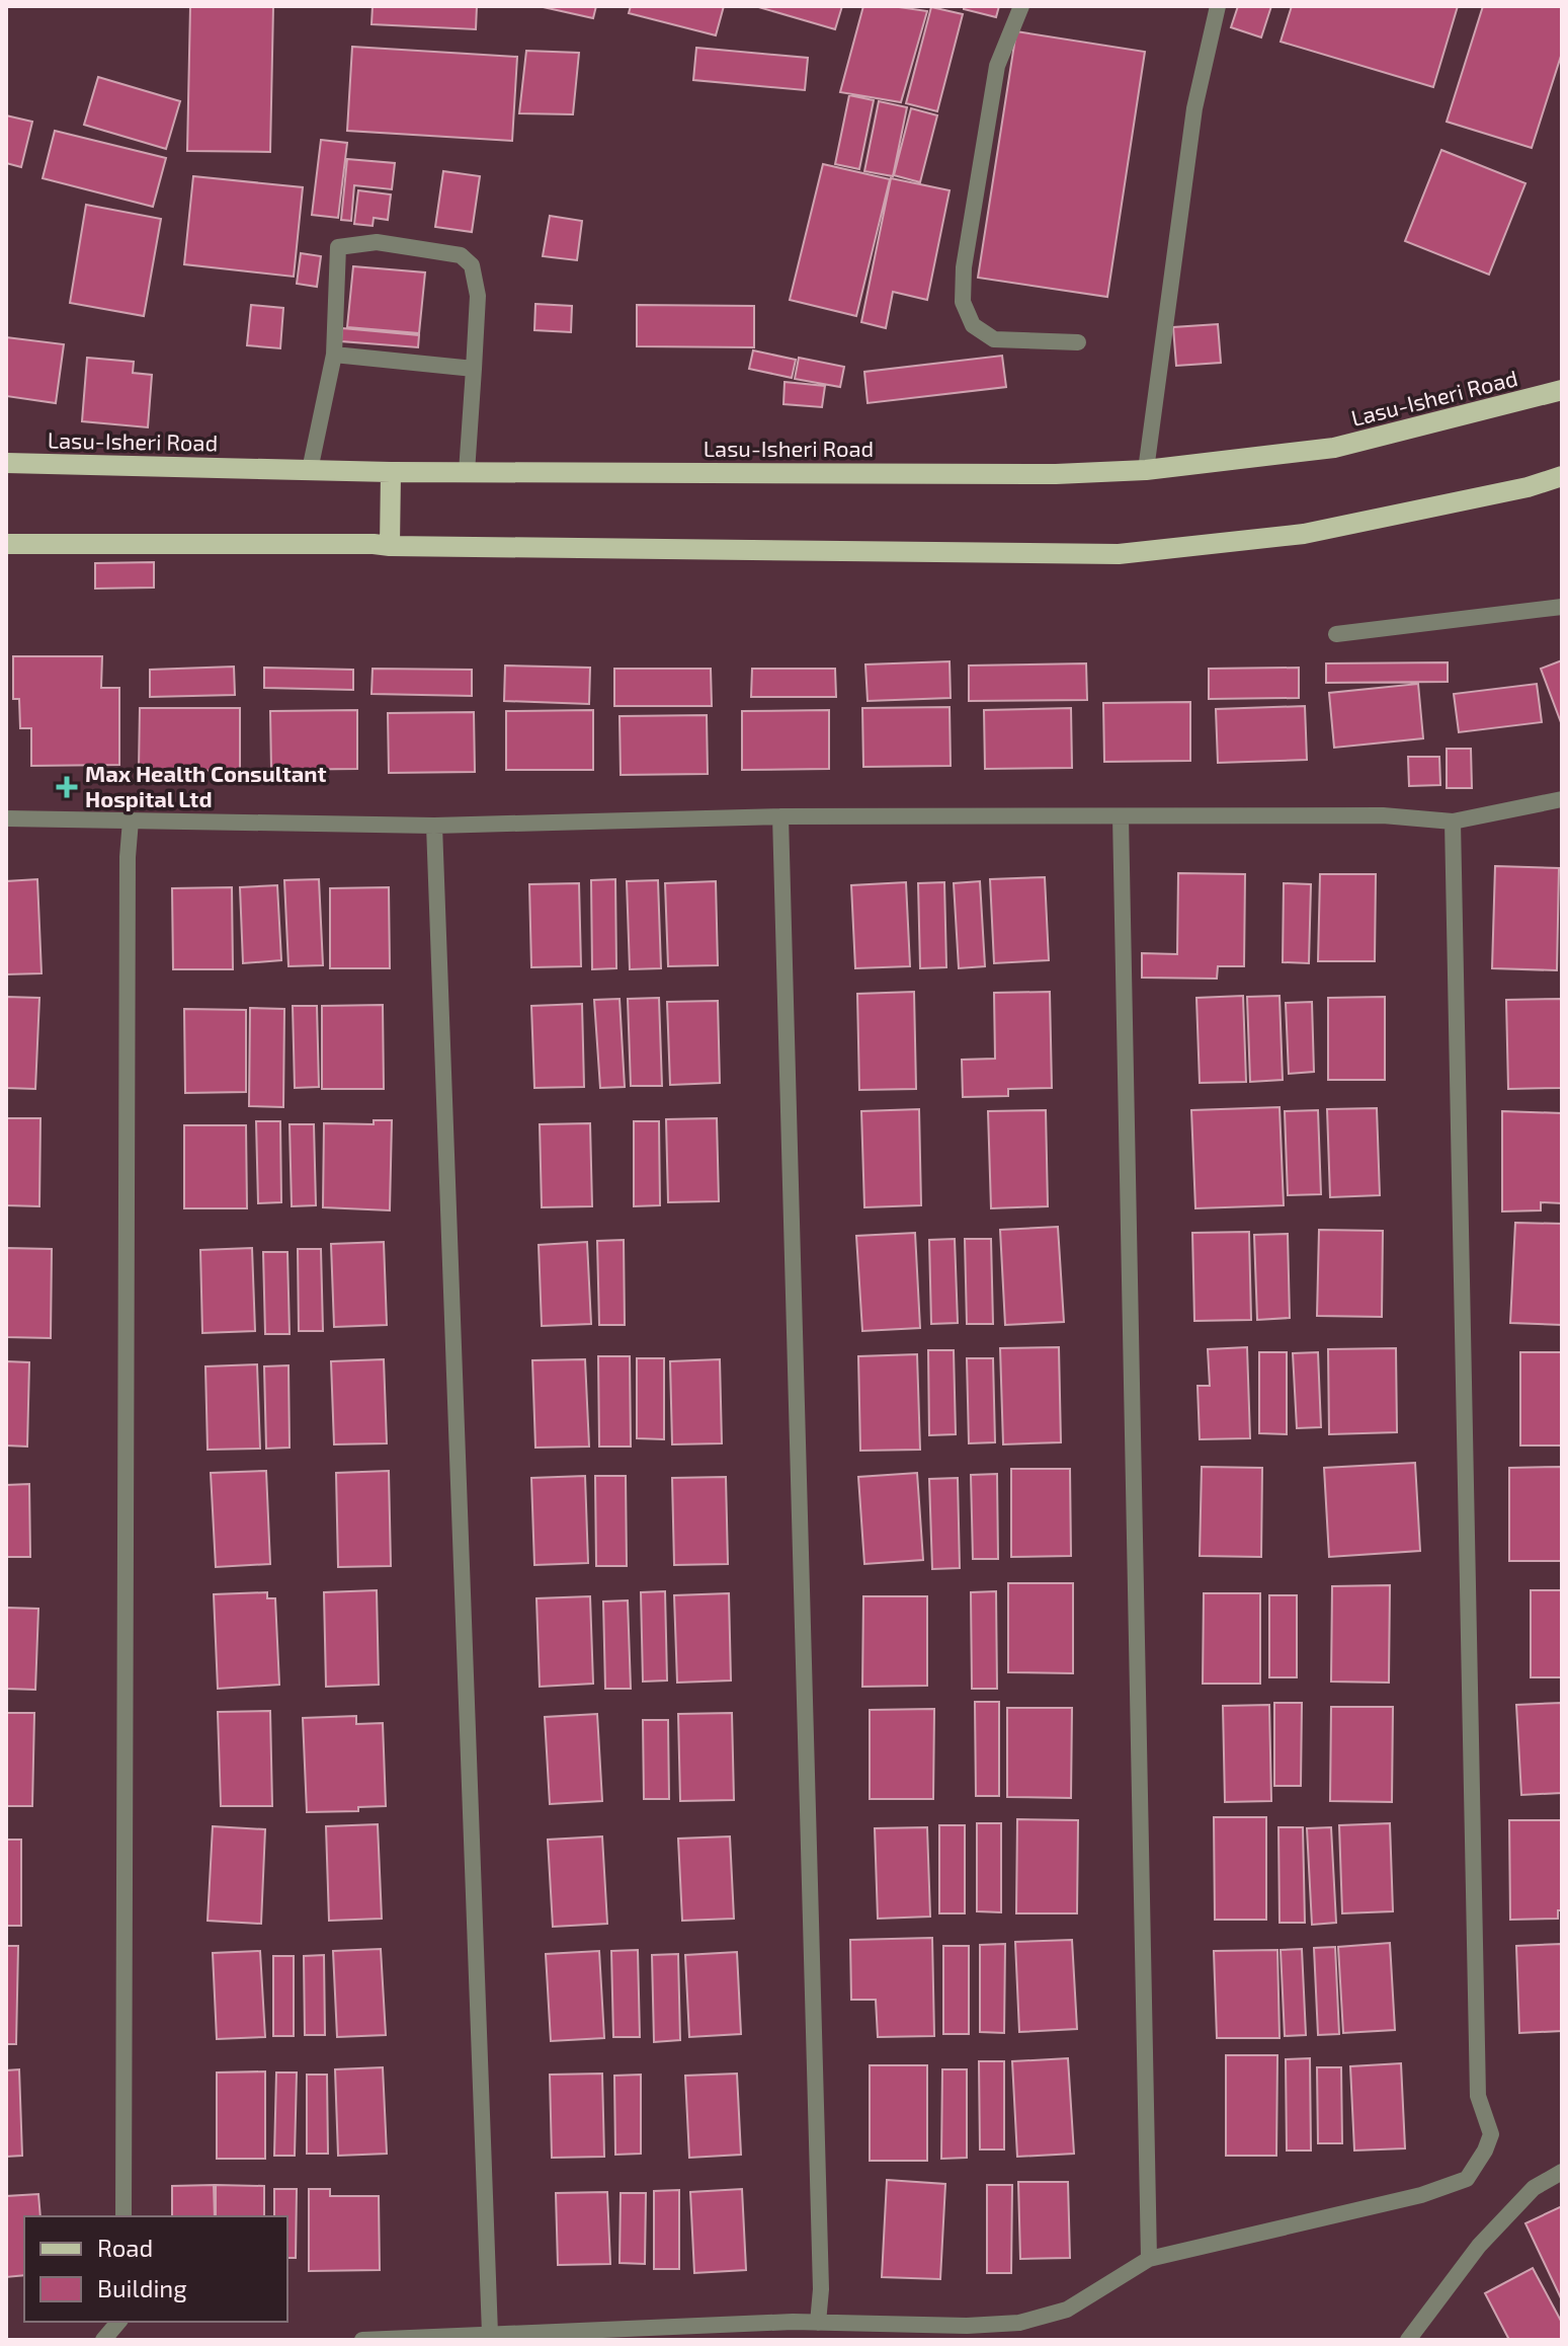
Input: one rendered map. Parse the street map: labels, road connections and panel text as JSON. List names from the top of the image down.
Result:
{
  "streets": {
    "main road": ["Lasu-Isheri Road"]
  },
  "places": {
    "health": ["Max Health Consultant Hospital Ltd"]
  },
  "legend": ["Road", "Building"]
}
